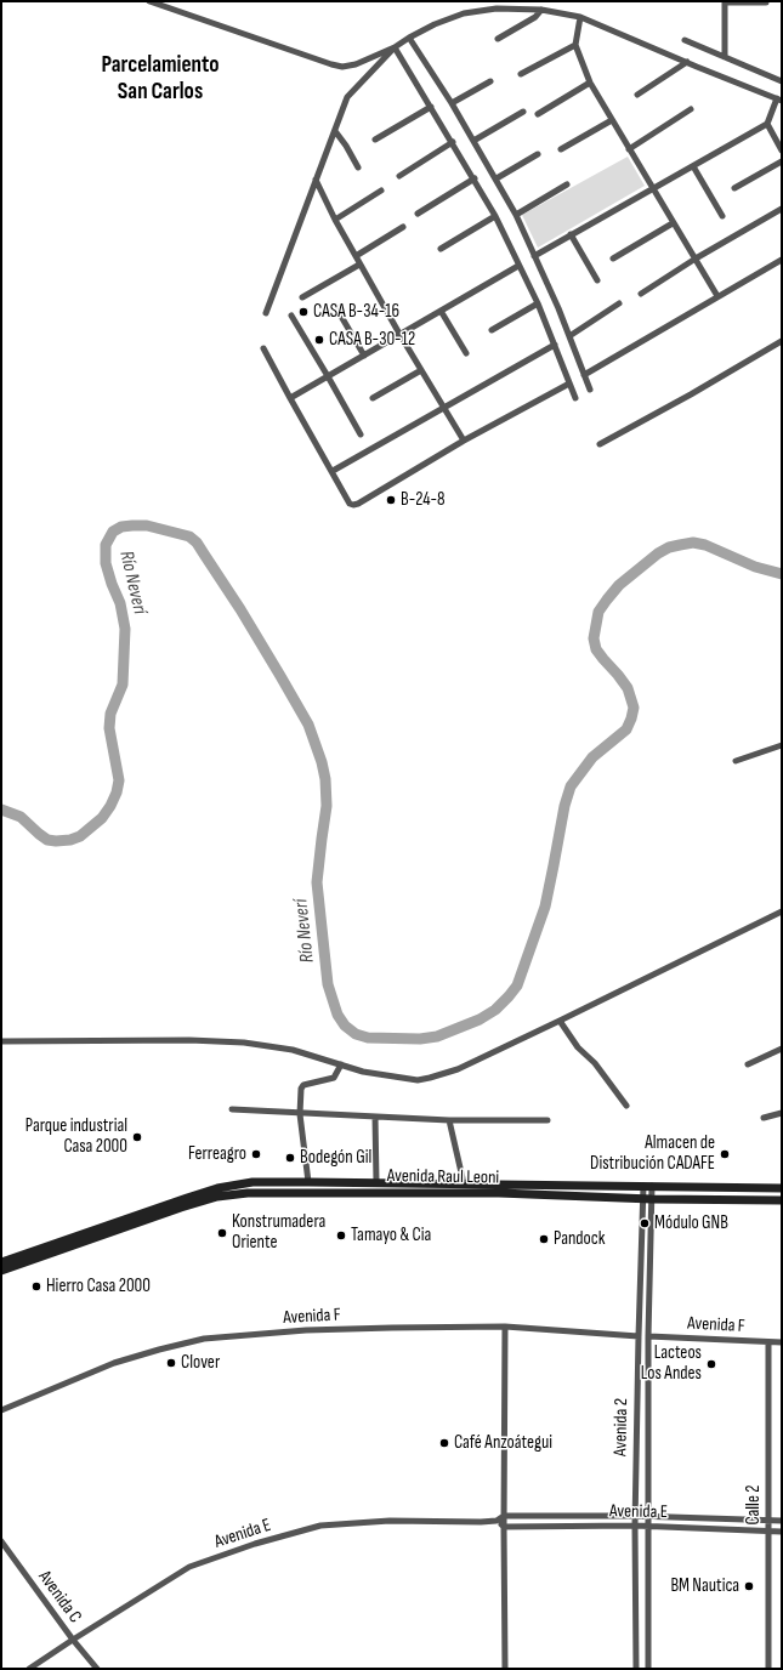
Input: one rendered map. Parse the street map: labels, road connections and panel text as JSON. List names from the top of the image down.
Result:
{
  "streets": {
    "main road": ["Avenida Raul Leoni"],
    "street": [
      "Avenida F",
      "Avenida 2",
      "Calle 2",
      "Avenida E",
      "Avenida C"
    ]
  },
  "crossings": [
    ["Avenida Raul Leoni", "Avenida 2"],
    ["Avenida F", "Avenida 2"],
    ["Avenida F", "Calle 2"],
    ["Avenida 2", "Avenida E"],
    ["Calle 2", "Avenida E"],
    ["Avenida E", "Avenida C"]
  ],
  "districts": ["Parcelamiento San Carlos"],
  "water": ["Río Neverí"],
  "places": [
    "CASA B-34-16",
    "CASA B-30-12",
    "B-24-8",
    "Parque industrial Casa 2000",
    "Ferreagro",
    "Almacen de Distribución CADAFE",
    "Bodegón Gil",
    "Módulo GNB",
    "Konstrumadera Oriente",
    "Tamayo & Cia",
    "Pandock",
    "Hierro Casa 2000",
    "Clover",
    "Lacteos Los Andes",
    "Café Anzoátegui",
    "BM Nautica"
  ]
}
